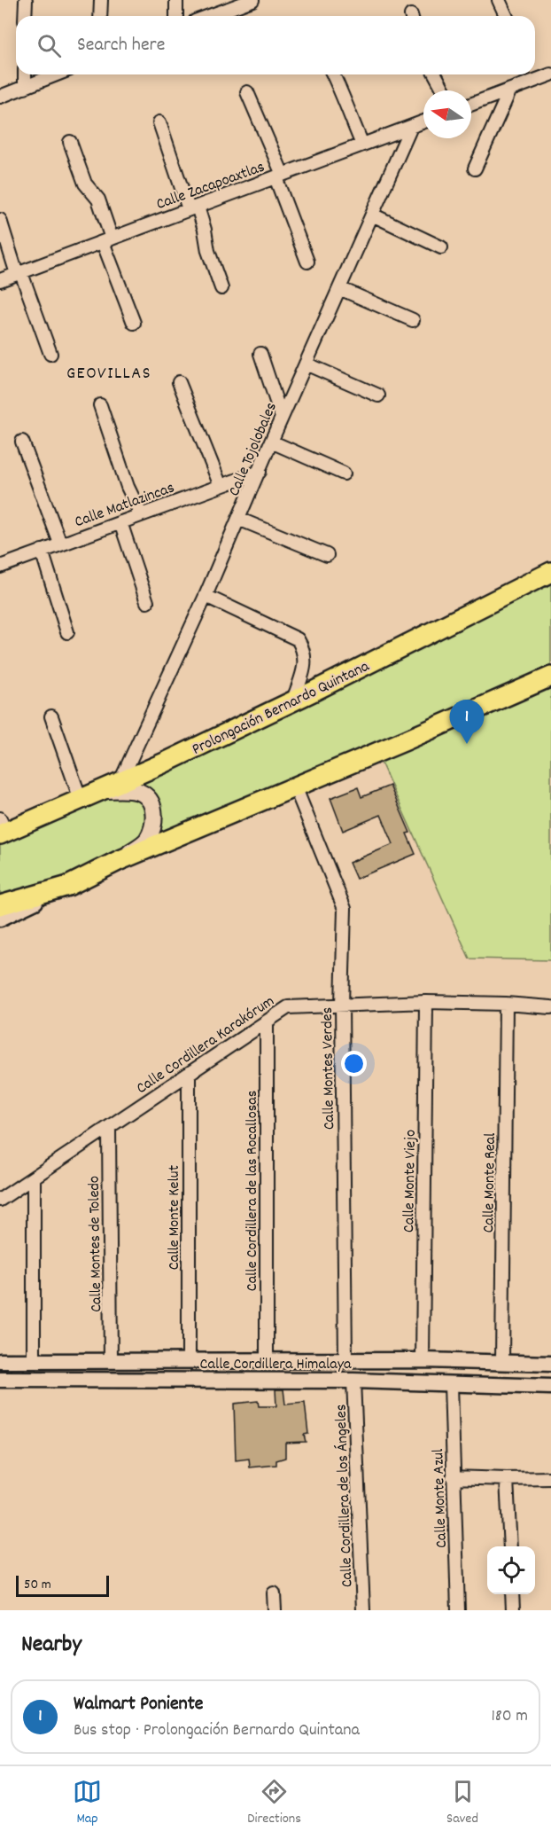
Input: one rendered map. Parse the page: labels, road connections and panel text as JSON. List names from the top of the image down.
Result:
{
  "streets": {
    "main road": ["Prolongación Bernardo Quintana"],
    "street": [
      "Calle Zacapoaxtlas",
      "Calle Tojolobales",
      "Calle Matlazincas",
      "Calle Cordillera Karakórum",
      "Calle Montes Verdes",
      "Calle Monte Viejo",
      "Calle Monte Real",
      "Calle Cordillera de las Rocallosas",
      "Calle Monte Kelut",
      "Calle Montes de Toledo",
      "Calle Cordillera Himalaya",
      "Calle Cordillera de los Ángeles",
      "Calle Monte Azul"
    ]
  },
  "crossings": [
    ["Calle Zacapoaxtlas", "Calle Tojolobales"],
    ["Calle Tojolobales", "Calle Matlazincas"],
    ["Calle Tojolobales", "Prolongación Bernardo Quintana"],
    ["Calle Cordillera Karakórum", "Calle Montes Verdes"],
    ["Calle Cordillera Karakórum", "Calle Monte Viejo"],
    ["Calle Cordillera Karakórum", "Calle Monte Real"],
    ["Calle Cordillera Karakórum", "Calle Cordillera de las Rocallosas"],
    ["Calle Cordillera Karakórum", "Calle Monte Kelut"],
    ["Calle Cordillera Karakórum", "Calle Montes de Toledo"],
    ["Calle Montes Verdes", "Calle Cordillera Himalaya"],
    ["Calle Monte Viejo", "Calle Cordillera Himalaya"],
    ["Calle Monte Real", "Calle Cordillera Himalaya"],
    ["Calle Cordillera de las Rocallosas", "Calle Cordillera Himalaya"],
    ["Calle Monte Kelut", "Calle Cordillera Himalaya"],
    ["Calle Montes de Toledo", "Calle Cordillera Himalaya"],
    ["Calle Cordillera Himalaya", "Calle Cordillera de los Ángeles"],
    ["Calle Cordillera Himalaya", "Calle Monte Azul"]
  ],
  "districts": ["GEOVILLAS"],
  "scale_bar": "50 m",
  "north": "left",
  "page": {
    "search": "Search here",
    "pins": "1",
    "scale": "50 m",
    "heading": "Nearby",
    "list": [
      {
        "mark": "1",
        "name": "Walmart Poniente",
        "note": "Bus stop · Prolongación Bernardo Quintana",
        "value": "180 m"
      }
    ],
    "nav": ["Map", "Directions", "Saved"]
  }
}
